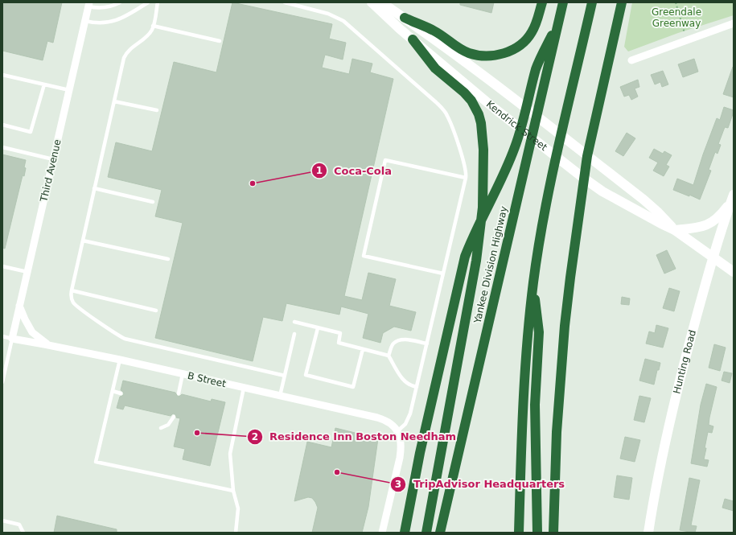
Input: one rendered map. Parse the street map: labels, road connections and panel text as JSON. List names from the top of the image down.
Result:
{
  "streets": {
    "highway": ["Yankee Division Highway"],
    "main road": ["Kendrick Street", "Hunting Road"],
    "street": ["Third Avenue", "B Street"]
  },
  "crossings": [
    ["Kendrick Street", "Hunting Road"],
    ["Third Avenue", "B Street"]
  ],
  "parks": ["Greendale Greenway"],
  "places": ["Coca-Cola", "Residence Inn Boston Needham", "TripAdvisor Headquarters"]
}
